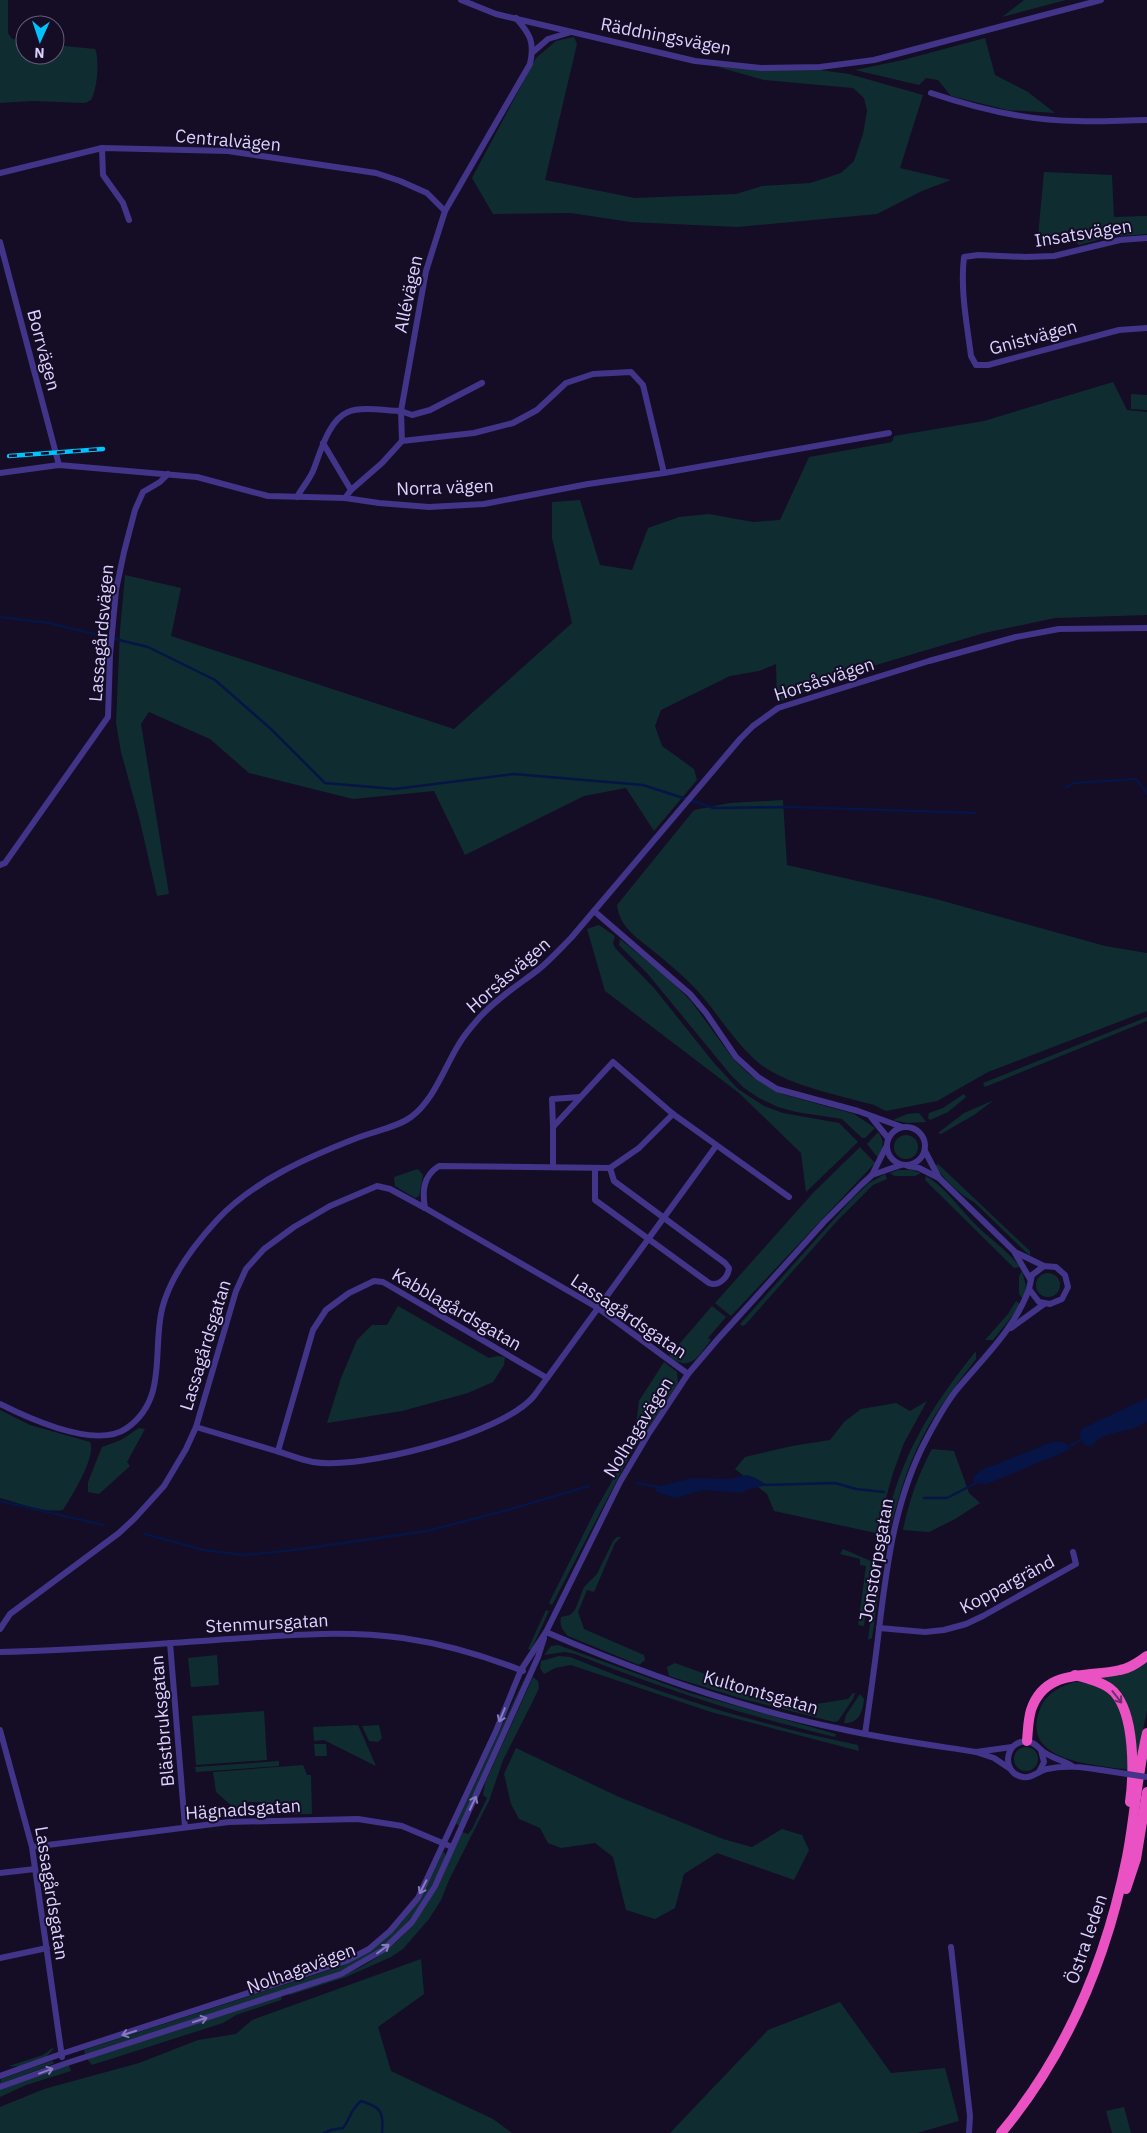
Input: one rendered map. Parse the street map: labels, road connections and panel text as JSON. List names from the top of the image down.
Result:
{
  "streets": {
    "highway": ["Östra leden"],
    "street": [
      "Räddningsvägen",
      "Centralvägen",
      "Insatsvägen",
      "Allévägen",
      "Gnistvägen",
      "Borrvägen",
      "Norra vägen",
      "Lassagårdsvägen",
      "Horsåsvägen",
      "Kabblagårdsgatan",
      "Lassagårdsgatan",
      "Nolhagavägen",
      "Jonstorpsgatan",
      "Koppargränd",
      "Stenmursgatan",
      "Kultomtsgatan",
      "Blästbruksgatan",
      "Hägnadsgatan"
    ]
  },
  "crossings": [
    ["Centralvägen", "Allévägen"],
    ["Insatsvägen", "Gnistvägen"],
    ["Borrvägen", "Norra vägen"],
    ["Norra vägen", "Lassagårdsvägen"],
    ["Lassagårdsgatan", "Nolhagavägen"],
    ["Lassagårdsgatan", "Hägnadsgatan"],
    ["Nolhagavägen", "Jonstorpsgatan"],
    ["Nolhagavägen", "Stenmursgatan"],
    ["Nolhagavägen", "Kultomtsgatan"],
    ["Nolhagavägen", "Hägnadsgatan"],
    ["Jonstorpsgatan", "Koppargränd"],
    ["Jonstorpsgatan", "Kultomtsgatan"],
    ["Stenmursgatan", "Blästbruksgatan"],
    ["Blästbruksgatan", "Hägnadsgatan"]
  ],
  "north": "bottom"
}
